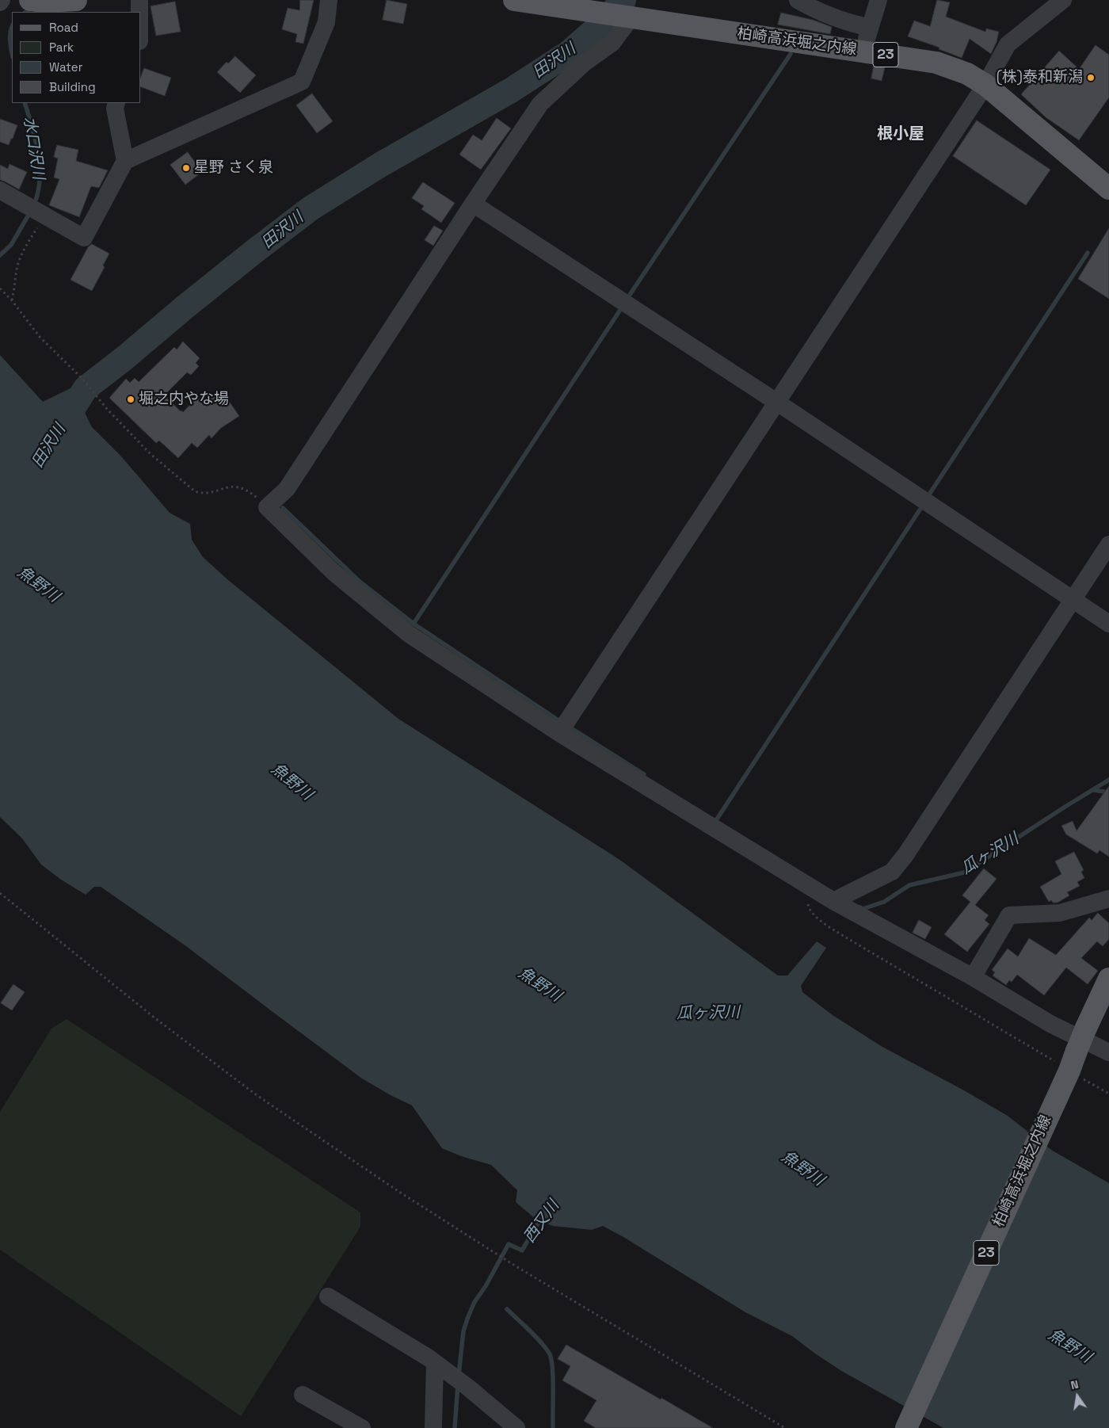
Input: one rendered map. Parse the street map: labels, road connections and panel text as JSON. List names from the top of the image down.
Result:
{
  "streets": {
    "main road": ["柏崎高浜堀之内線", "23"]
  },
  "districts": ["根小屋"],
  "water": [
    "田沢川",
    "水口沢川",
    "魚野川",
    "瓜ヶ沢川",
    "西又川"
  ],
  "places": ["(株)泰和新潟", "星野 さく泉", "堀之内やな場"],
  "legend": [
    "Road",
    "Park",
    "Water",
    "Building"
  ],
  "north": "top"
}
